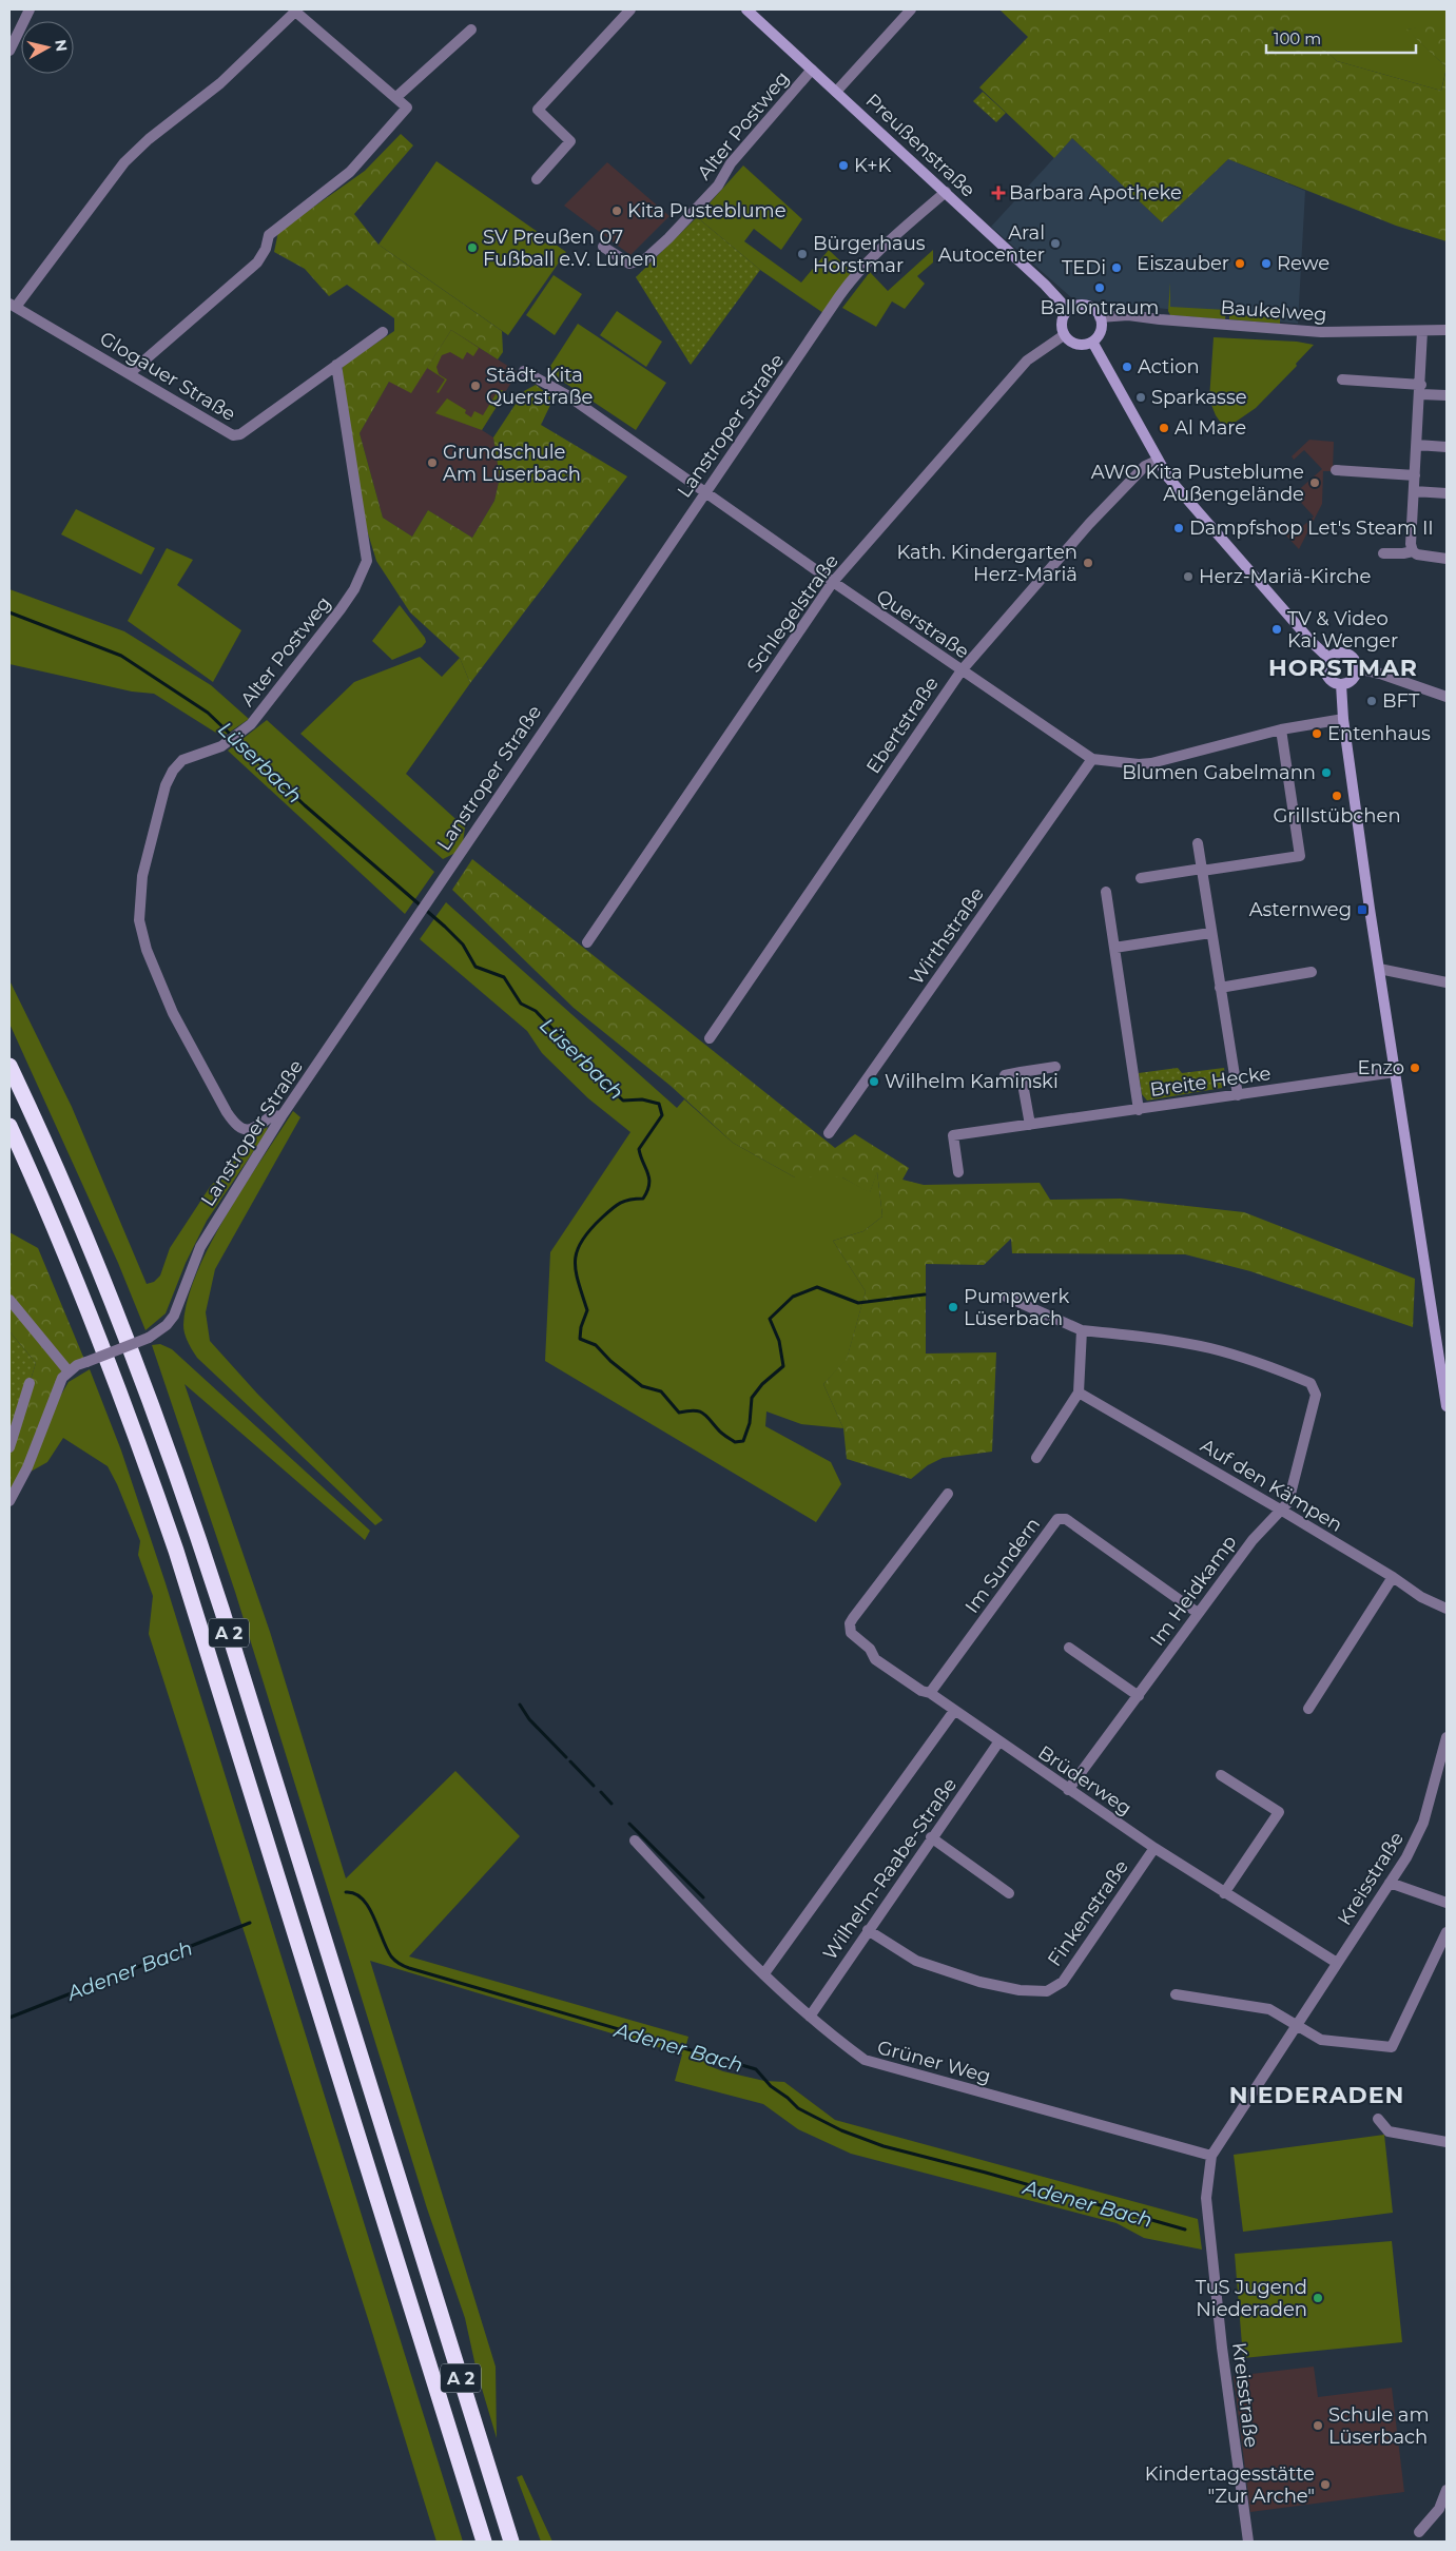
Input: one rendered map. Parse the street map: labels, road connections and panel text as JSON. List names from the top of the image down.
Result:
{
  "streets": {
    "highway": ["A 2"],
    "street": [
      "Alter Postweg",
      "Preußenstraße",
      "Baukelweg",
      "Glogauer Straße",
      "Lanstroper Straße",
      "Schlegelstraße",
      "Querstraße",
      "Ebertstraße",
      "Wirthstraße",
      "Breite Hecke",
      "Auf den Kämpen",
      "Im Sundern",
      "Im Heidkamp",
      "Brüderweg",
      "Wilhelm-Raabe-Straße",
      "Kreisstraße",
      "Finkenstraße",
      "Grüner Weg"
    ]
  },
  "crossings": [
    ["Alter Postweg", "Preußenstraße"],
    ["Alter Postweg", "Glogauer Straße"],
    ["Alter Postweg", "Lanstroper Straße"],
    ["Preußenstraße", "Baukelweg"],
    ["Preußenstraße", "Lanstroper Straße"],
    ["Preußenstraße", "Schlegelstraße"],
    ["Baukelweg", "Schlegelstraße"],
    ["Lanstroper Straße", "Querstraße"],
    ["Schlegelstraße", "Querstraße"],
    ["Querstraße", "Ebertstraße"],
    ["Querstraße", "Wirthstraße"],
    ["Auf den Kämpen", "Im Heidkamp"],
    ["Im Sundern", "Im Heidkamp"],
    ["Im Sundern", "Brüderweg"],
    ["Im Heidkamp", "Brüderweg"],
    ["Brüderweg", "Wilhelm-Raabe-Straße"],
    ["Brüderweg", "Kreisstraße"],
    ["Brüderweg", "Finkenstraße"],
    ["Wilhelm-Raabe-Straße", "Finkenstraße"],
    ["Wilhelm-Raabe-Straße", "Grüner Weg"],
    ["Kreisstraße", "Grüner Weg"]
  ],
  "districts": ["HORSTMAR", "NIEDERADEN"],
  "water": ["Lüserbach", "Adener Bach"],
  "places": {
    "other": [
      "K+K",
      "Kita Pusteblume",
      "Aral Autocenter",
      "SV Preußen 07 Fußball e.V. Lünen",
      "Bürgerhaus Horstmar",
      "Eiszauber",
      "Rewe",
      "TEDi",
      "Ballontraum",
      "Action",
      "Städt. Kita Querstraße",
      "Sparkasse",
      "Al Mare",
      "Grundschule Am Lüserbach",
      "AWO Kita Pusteblume Außengelände",
      "Dampfshop Let's Steam II",
      "Kath. Kindergarten Herz-Mariä",
      "Herz-Mariä-Kirche",
      "TV & Video Kai Wenger",
      "BFT",
      "Entenhaus",
      "Blumen Gabelmann",
      "Grillstübchen",
      "Enzo",
      "Wilhelm Kaminski",
      "Pumpwerk Lüserbach",
      "TuS Jugend Niederaden",
      "Schule am Lüserbach",
      "Kindertagesstätte \"Zur Arche\""
    ],
    "health": ["Barbara Apotheke"],
    "transit": ["Asternweg"]
  },
  "scale_bar": "100 m",
  "north": "right"
}
